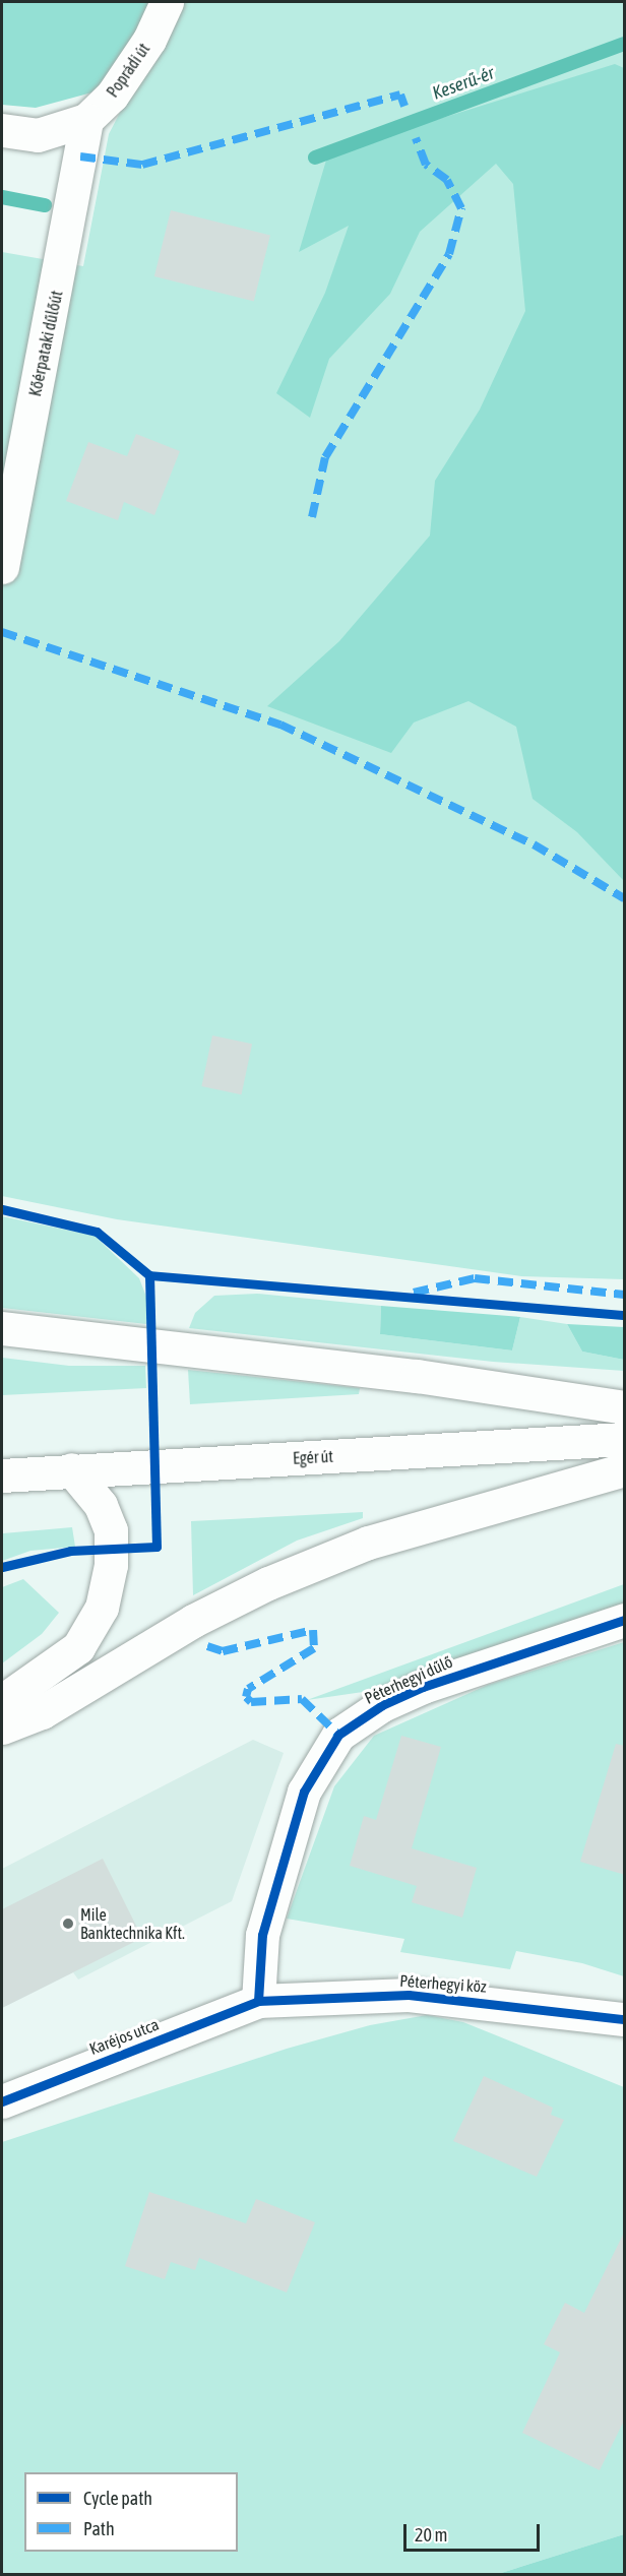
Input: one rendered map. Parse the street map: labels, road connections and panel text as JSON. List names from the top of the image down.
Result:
{
  "streets": {
    "main road": [
      "Poprádi út",
      "Kőérpataki dűlőút",
      "Egér út",
      "Péterhegyi dűlő",
      "Péterhegyi köz",
      "Karéjos utca"
    ]
  },
  "crossings": [
    ["Poprádi út", "Kőérpataki dűlőút"],
    ["Péterhegyi dűlő", "Péterhegyi köz"],
    ["Péterhegyi dűlő", "Karéjos utca"],
    ["Péterhegyi köz", "Karéjos utca"]
  ],
  "water": ["Keserű-ér"],
  "places": ["Mile Banktechnika Kft."],
  "legend": ["Cycle path", "Path"],
  "scale_bar": "20 m"
}
